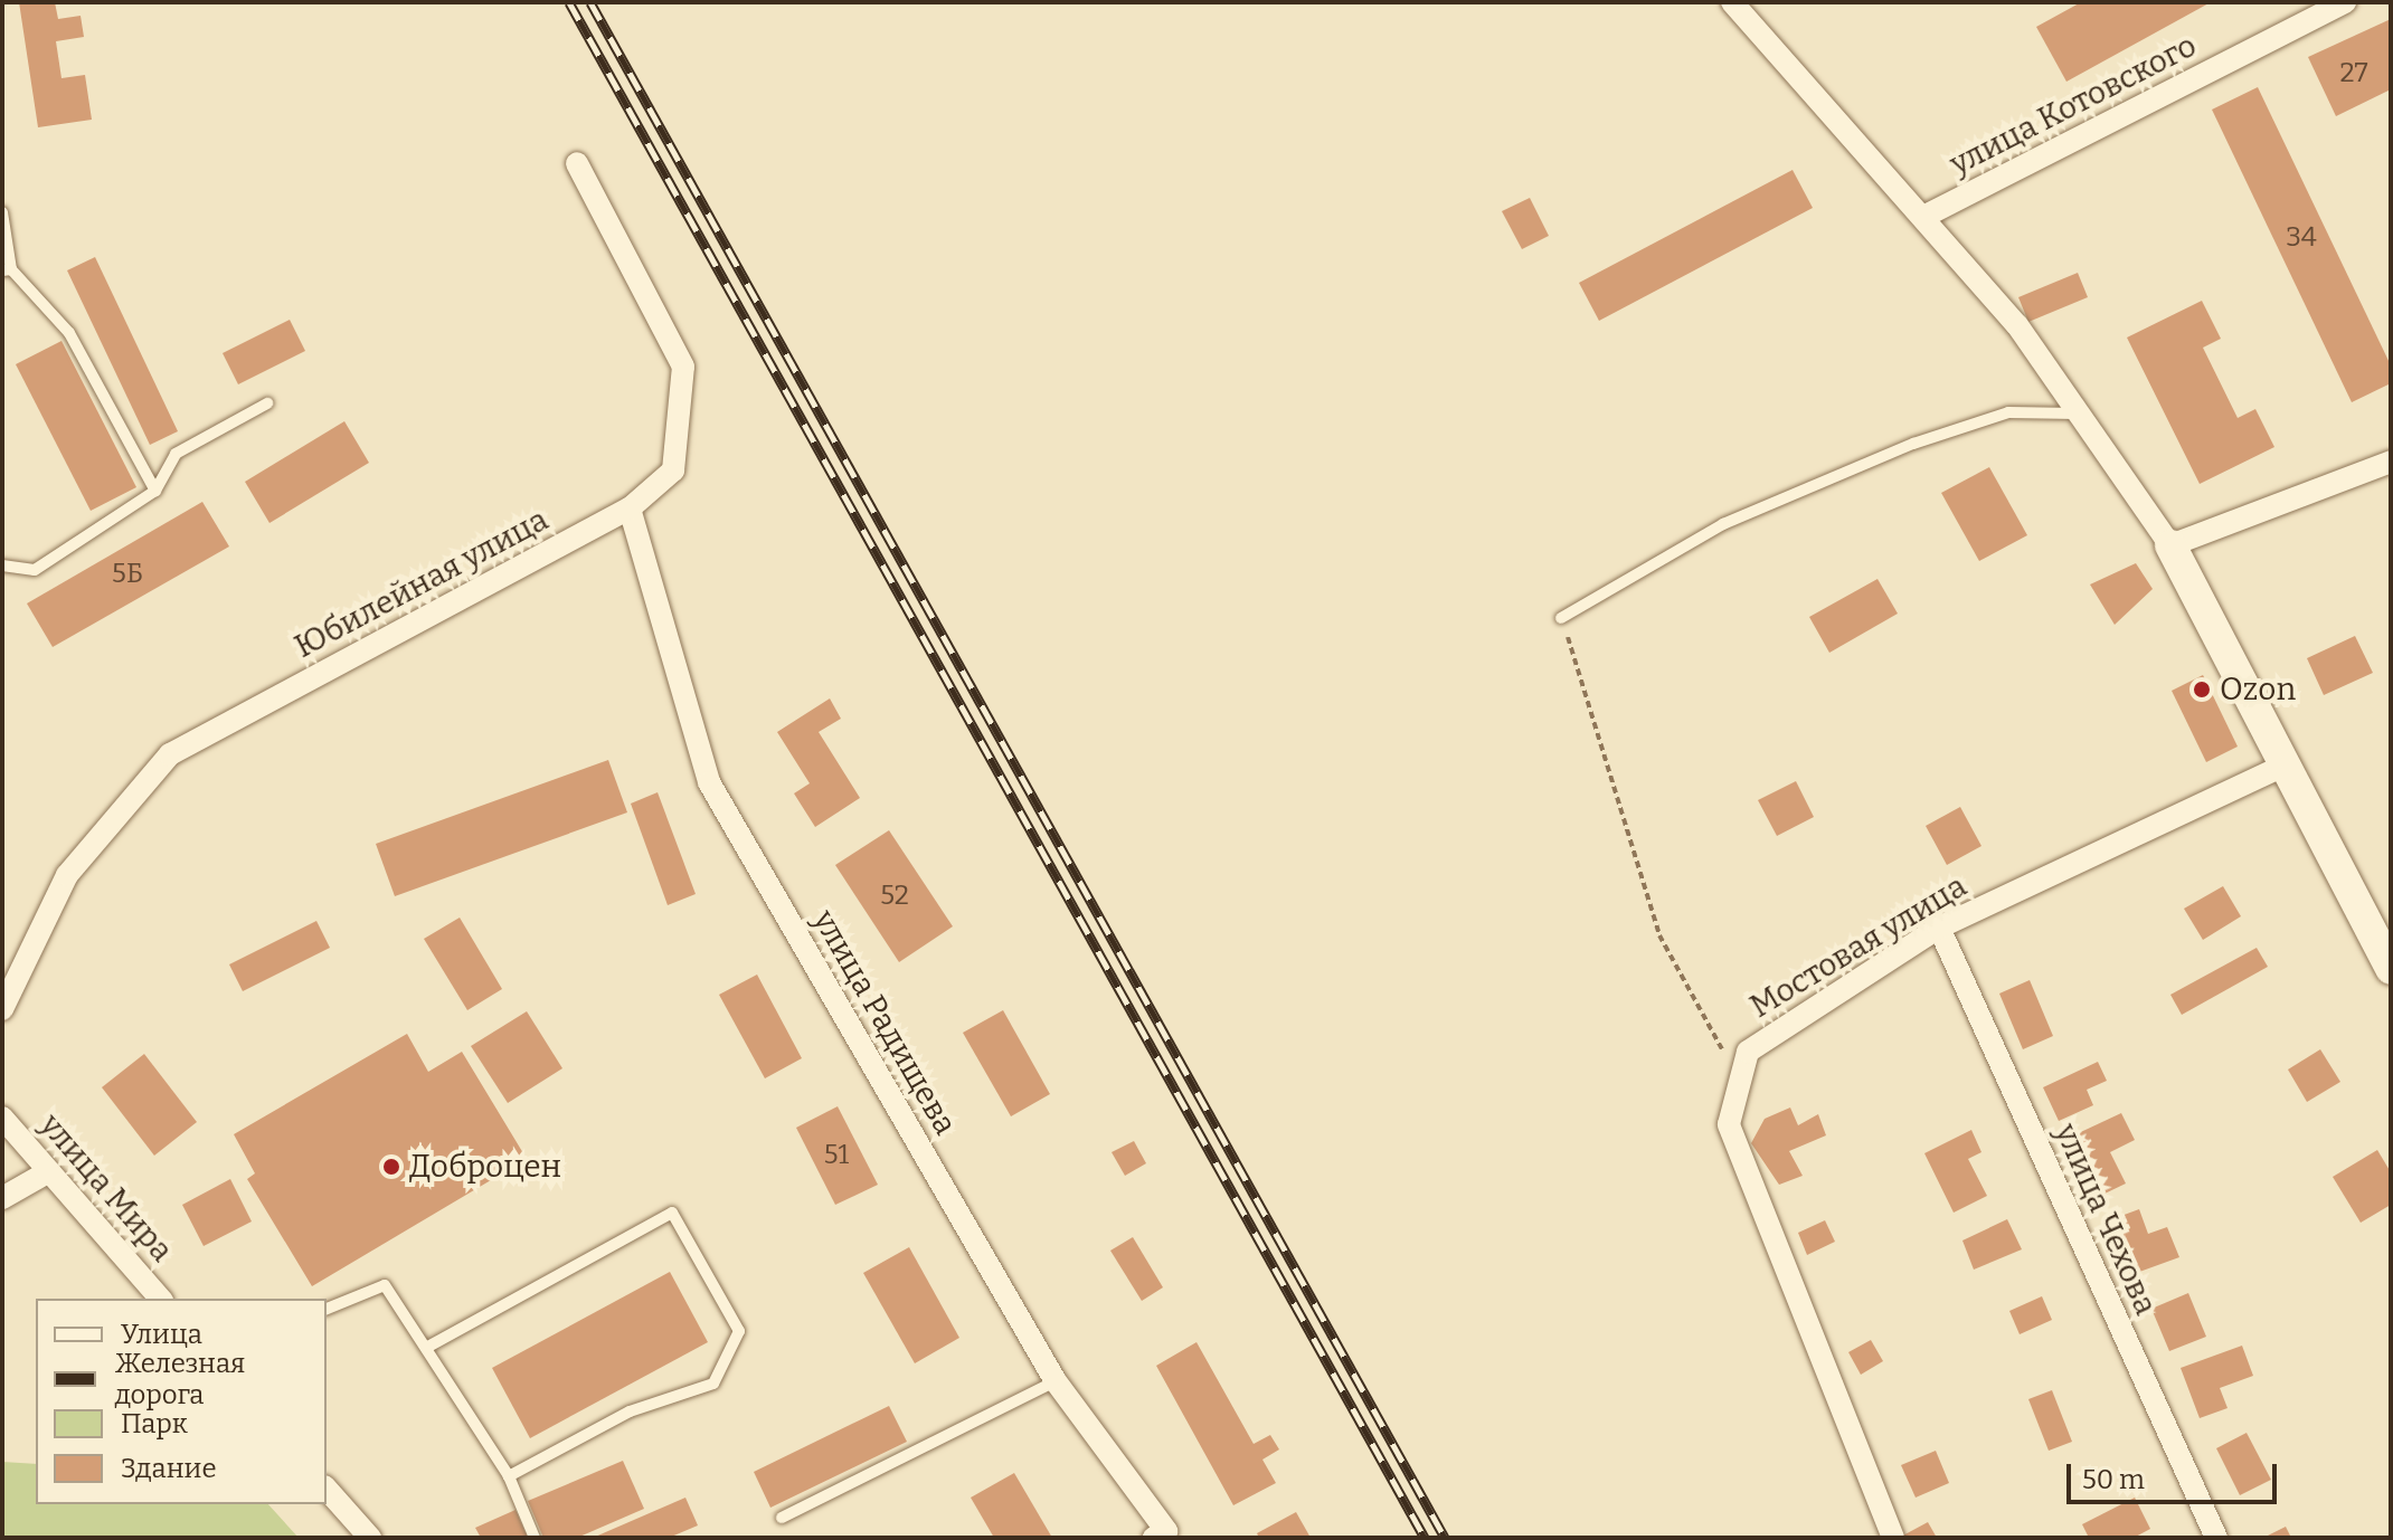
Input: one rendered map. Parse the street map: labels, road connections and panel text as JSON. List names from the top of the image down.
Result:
{
  "streets": {
    "street": [
      "улица Котовского",
      "Юбилейная улица",
      "Мостовая улица",
      "улица Радищева",
      "улица Мира",
      "улица Чехова"
    ]
  },
  "crossings": [
    ["Юбилейная улица", "улица Радищева"],
    ["Мостовая улица", "улица Чехова"]
  ],
  "places": ["Ozon", "Доброцен"],
  "house_numbers": [
    "27",
    "34",
    "5Б",
    "52",
    "51"
  ],
  "legend": [
    "Улица",
    "Железная дорога",
    "Парк",
    "Здание"
  ],
  "scale_bar": "50 m"
}
